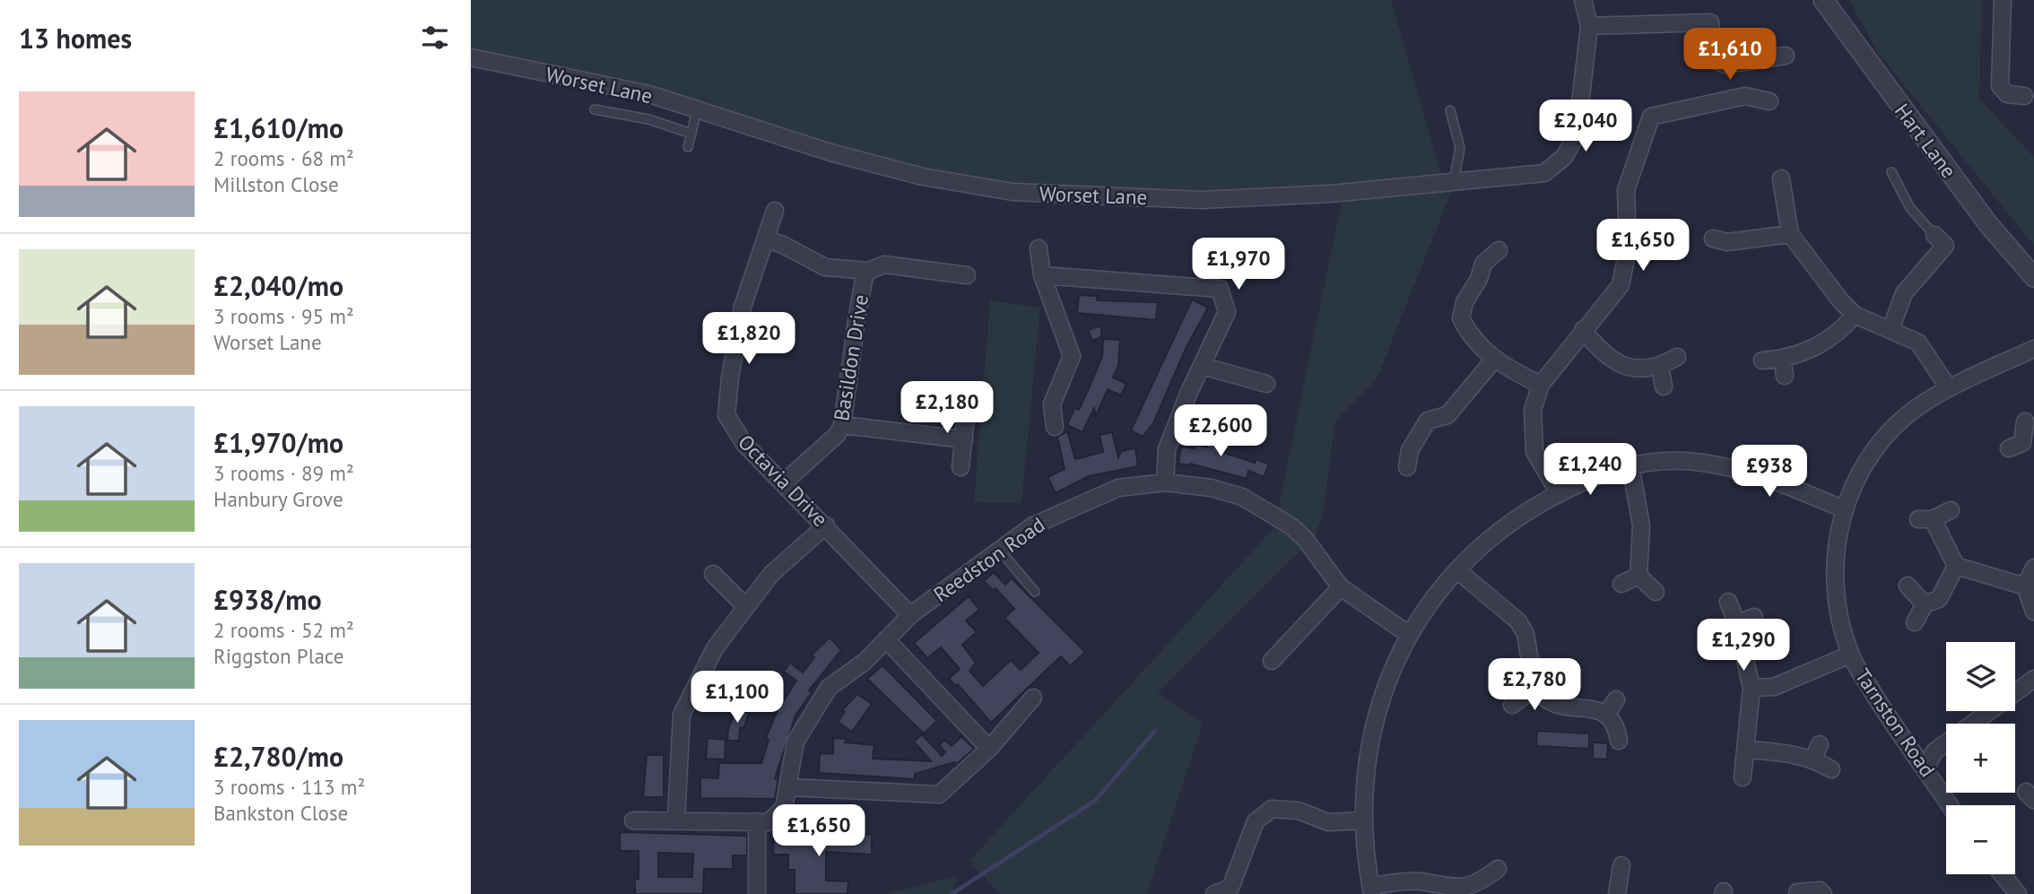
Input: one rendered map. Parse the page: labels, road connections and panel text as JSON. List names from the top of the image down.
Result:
{
  "streets": {
    "street": [
      "Worset Lane",
      "Hart Lane",
      "Basildon Drive",
      "Octavia Drive",
      "Reedston Road",
      "Tarnston Road"
    ]
  },
  "crossings": [
    ["Basildon Drive", "Octavia Drive"],
    ["Octavia Drive", "Reedston Road"]
  ],
  "page": {
    "heading": "13 homes",
    "price": [
      "£1,610",
      "£2,040",
      "£1,650",
      "£1,970",
      "£1,820",
      "£2,180",
      "£2,600",
      "£1,240",
      "£938",
      "£1,290",
      "£2,780",
      "£1,100",
      "£1,650"
    ],
    "list": [
      {
        "name": "£1,610/mo",
        "note": "2 rooms · 68 m² · Millston Close"
      },
      {
        "name": "£2,040/mo",
        "note": "3 rooms · 95 m² · Worset Lane"
      },
      {
        "name": "£1,970/mo",
        "note": "3 rooms · 89 m² · Hanbury Grove"
      },
      {
        "name": "£938/mo",
        "note": "2 rooms · 52 m² · Riggston Place"
      },
      {
        "name": "£2,780/mo",
        "note": "3 rooms · 113 m² · Bankston Close"
      }
    ],
    "map_buttons": ["+", "−"]
  }
}
